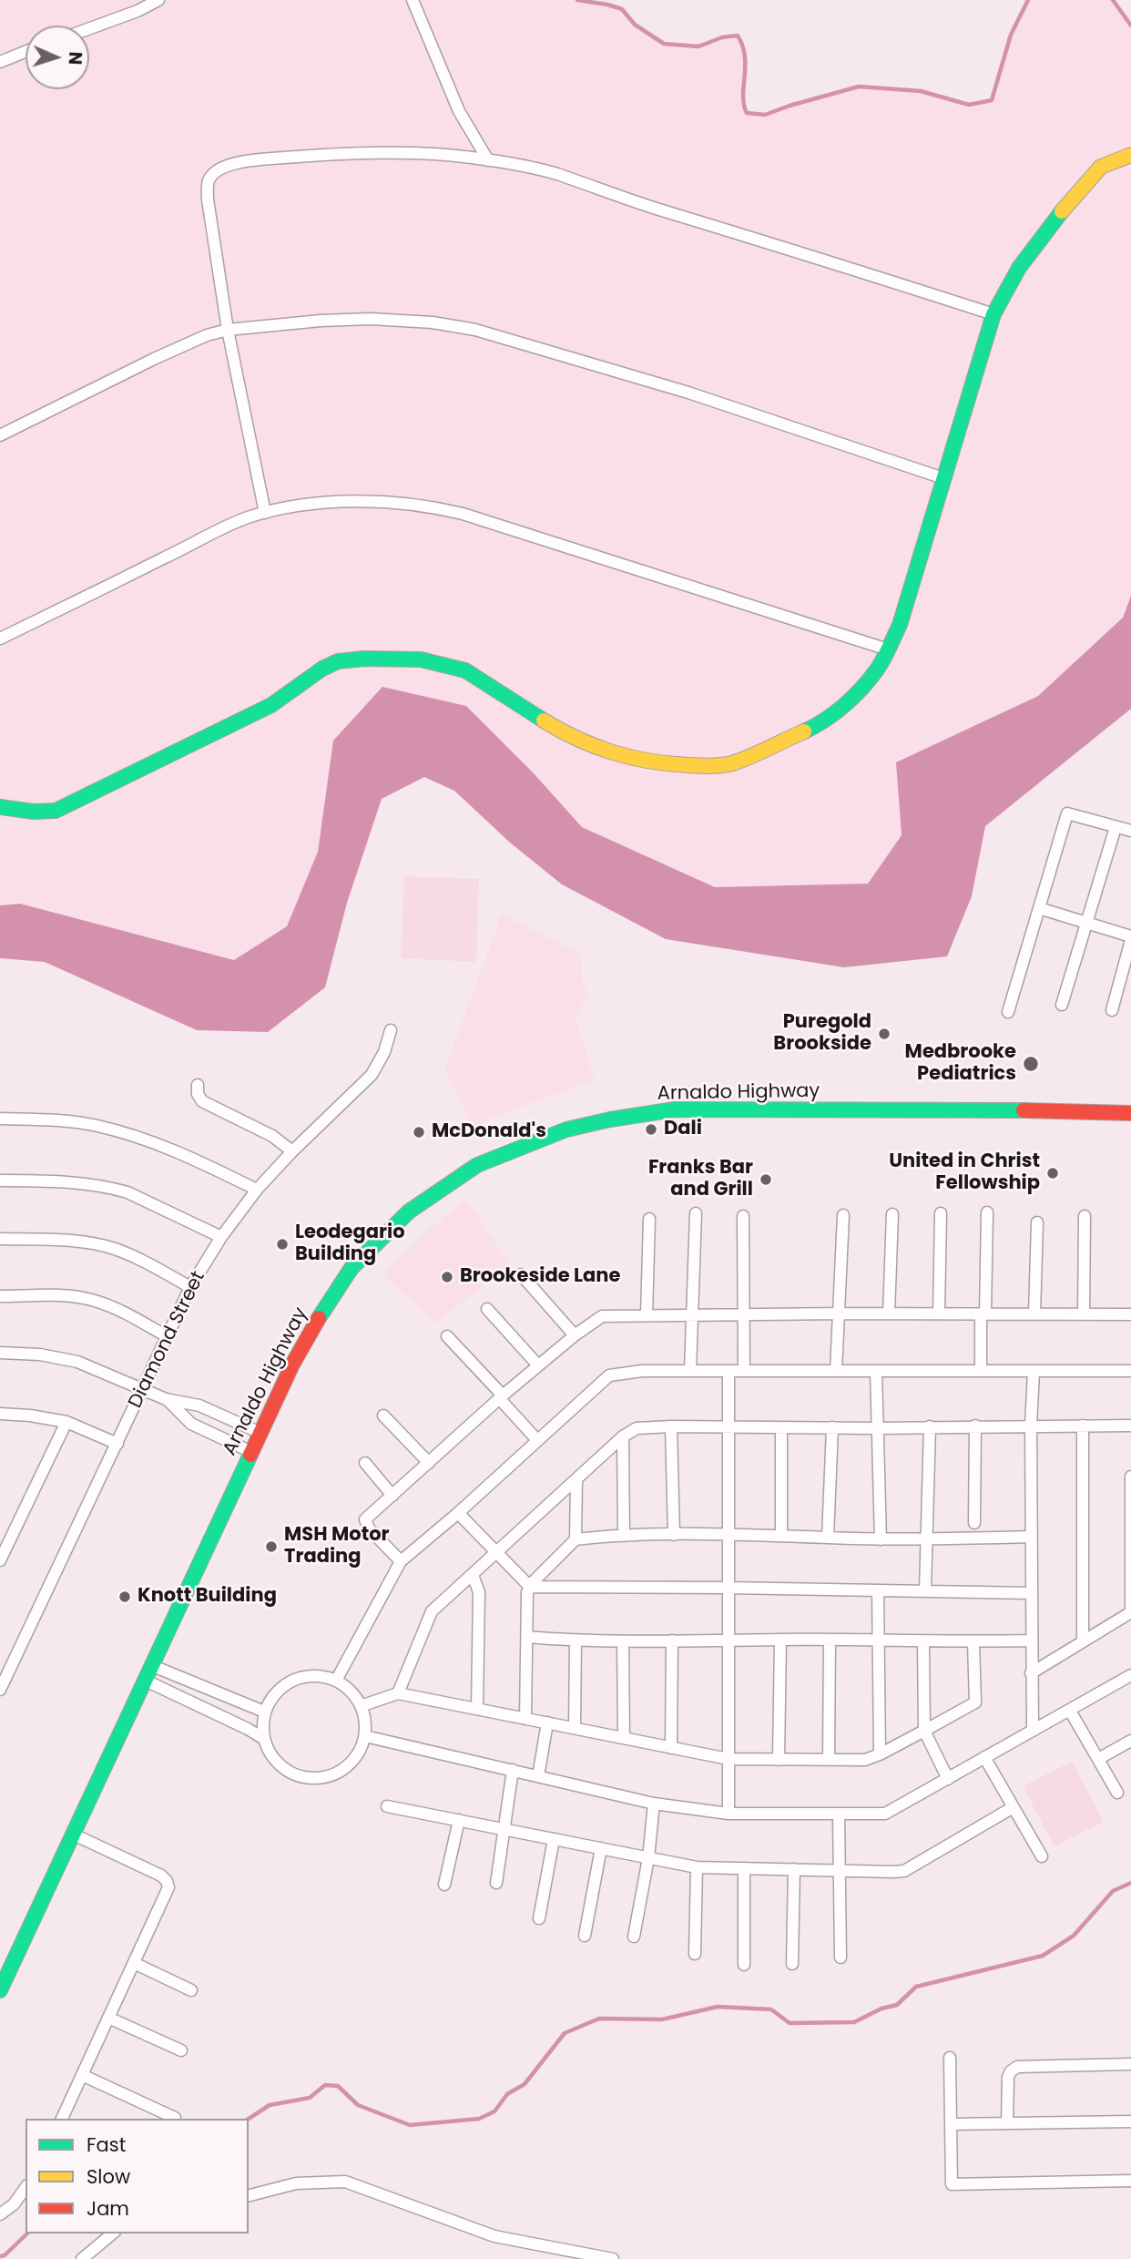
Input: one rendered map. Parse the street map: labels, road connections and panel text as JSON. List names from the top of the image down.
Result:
{
  "streets": {
    "main road": ["Arnaldo Highway"],
    "street": ["Diamond Street"]
  },
  "places": [
    "Puregold Brookside",
    "Medbrooke Pediatrics",
    "Dali",
    "McDonald's",
    "United in Christ Fellowship",
    "Franks Bar and Grill",
    "Leodegario Building",
    "Brookeside Lane",
    "MSH Motor Trading",
    "Knott Building"
  ],
  "legend": ["Fast", "Slow", "Jam"],
  "north": "right"
}
